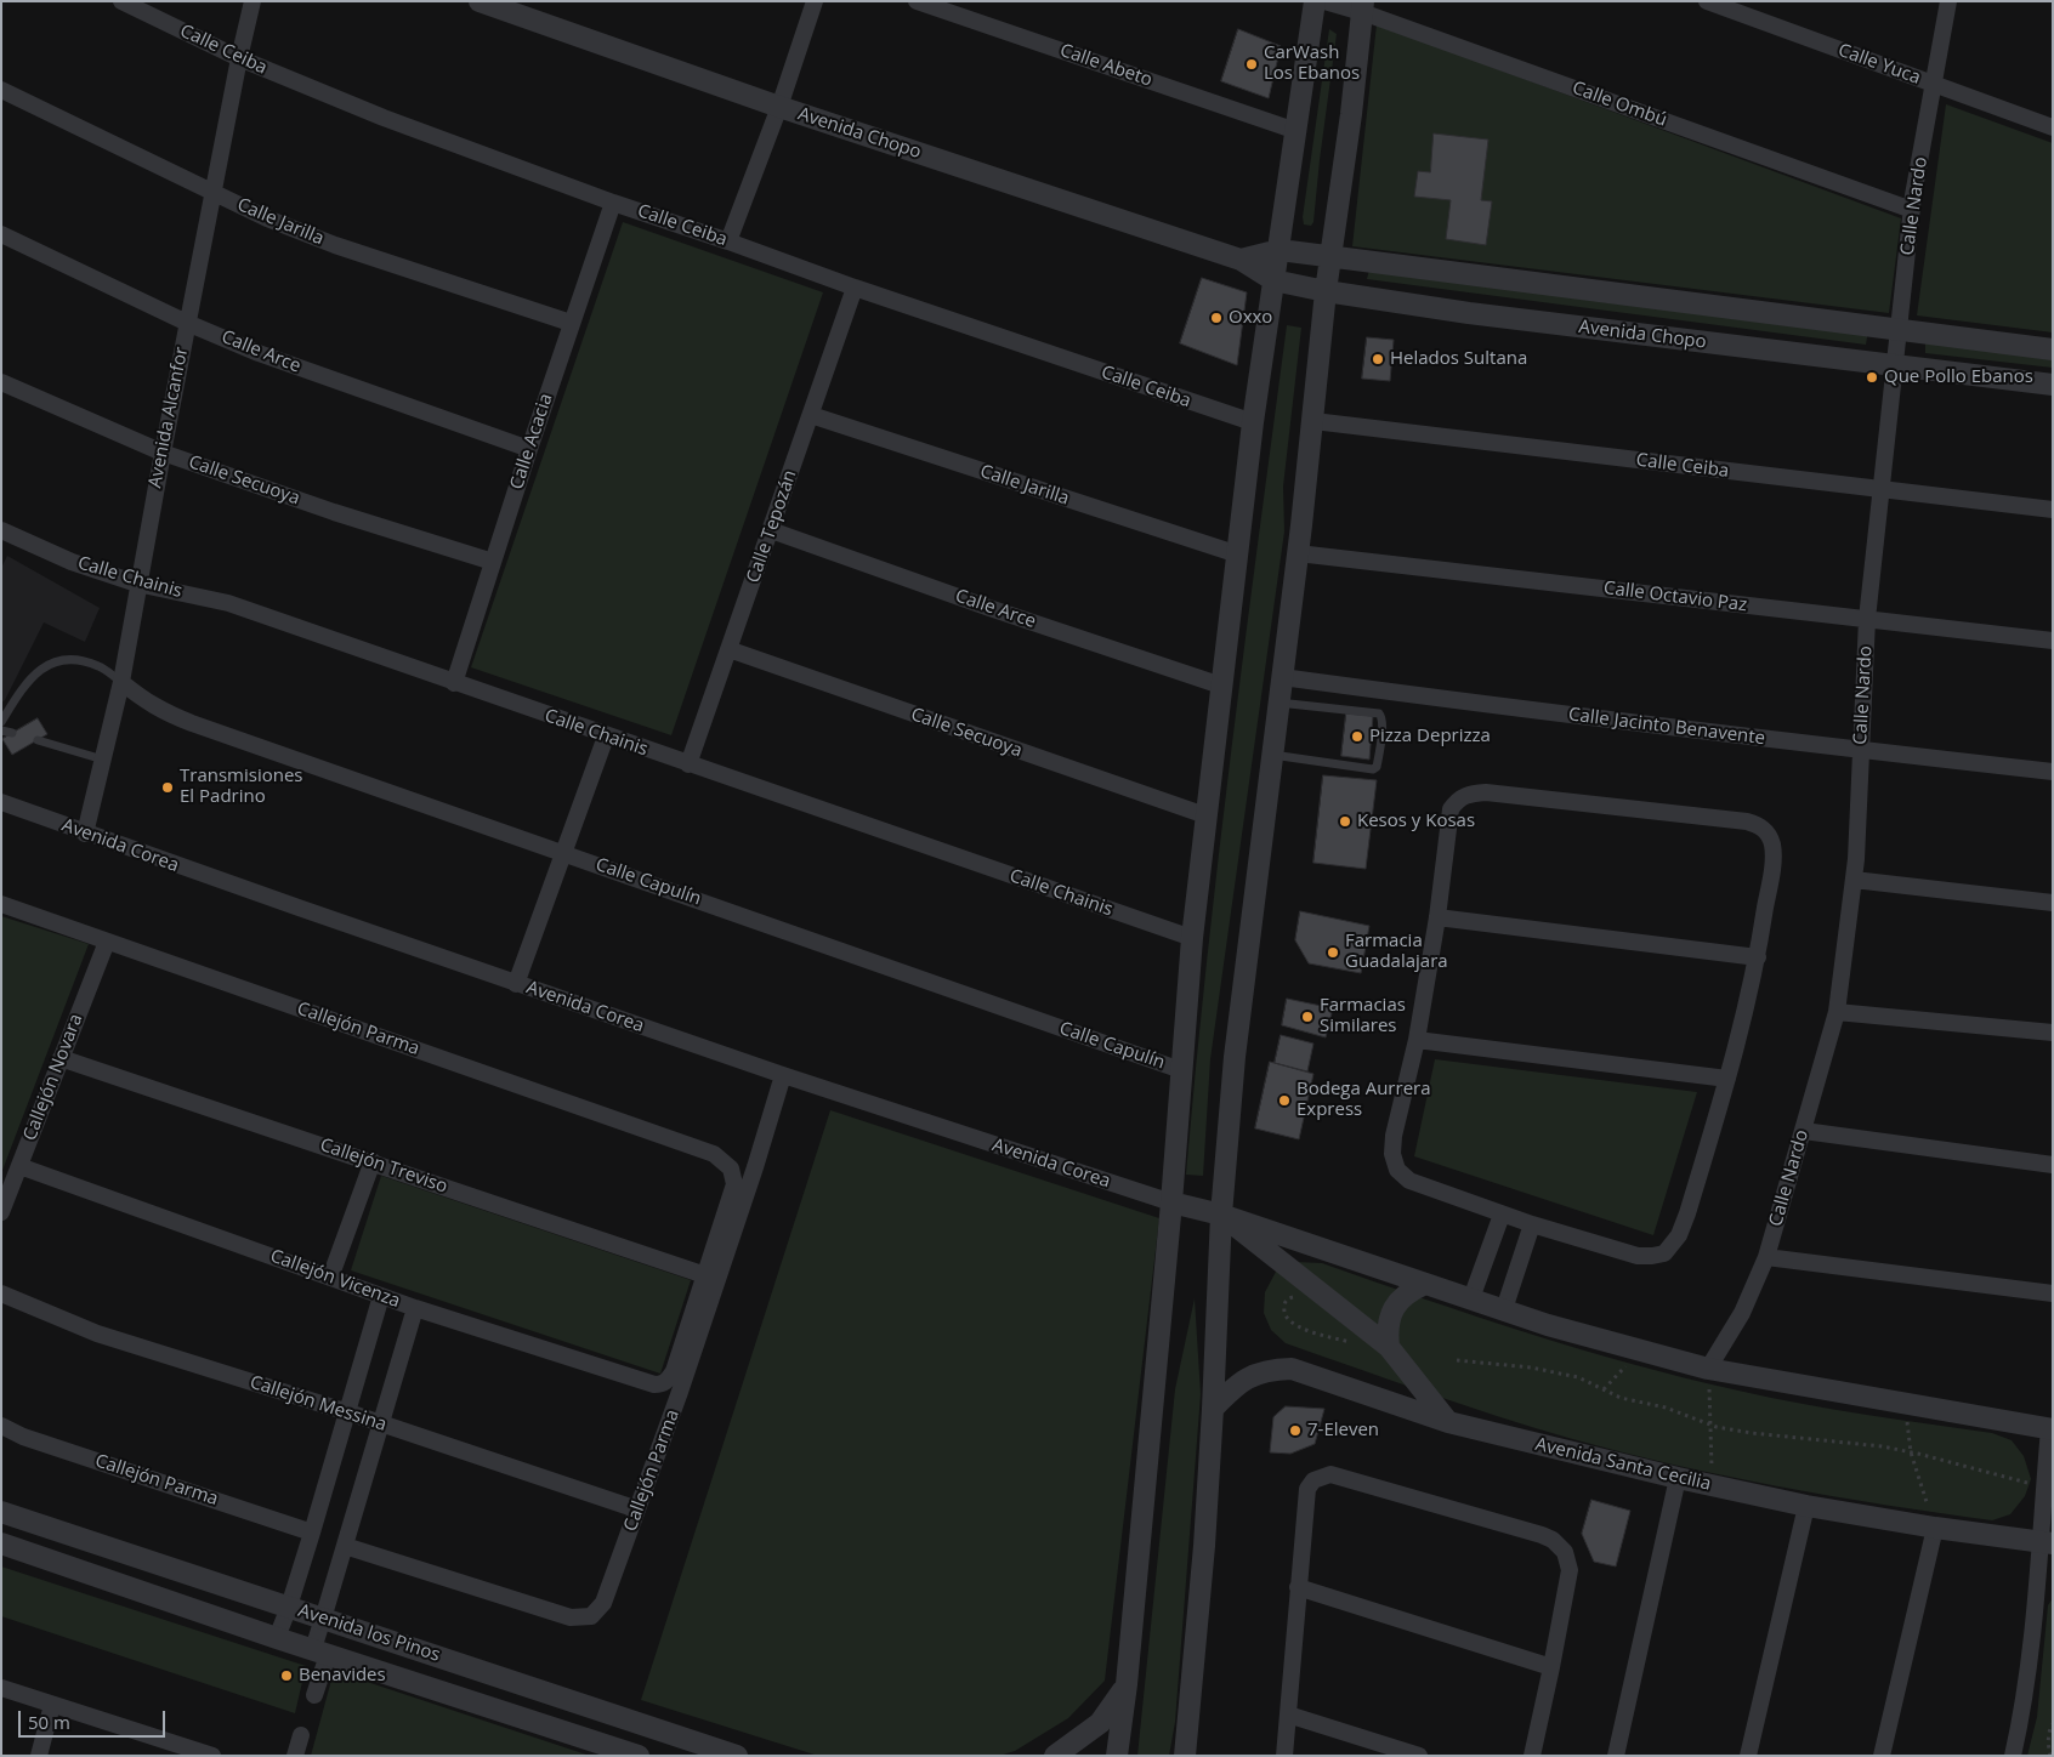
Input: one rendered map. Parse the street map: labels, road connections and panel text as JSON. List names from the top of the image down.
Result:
{
  "streets": {
    "street": [
      "Calle Ceiba",
      "Calle Yuca",
      "Calle Abeto",
      "Calle Ombú",
      "Avenida Chopo",
      "Calle Nardo",
      "Calle Jarilla",
      "Calle Arce",
      "Avenida Alcanfor",
      "Calle Acacia",
      "Calle Secuoya",
      "Calle Tepozán",
      "Calle Chainis",
      "Calle Octavio Paz",
      "Calle Jacinto Benavente",
      "Avenida Corea",
      "Calle Capulín",
      "Callejón Parma",
      "Callejón Novara",
      "Callejón Treviso",
      "Callejón Vicenza",
      "Callejón Messina",
      "Avenida Santa Cecilia",
      "Avenida los Pinos"
    ]
  },
  "crossings": [
    ["Calle Ceiba", "Calle Nardo"],
    ["Calle Ceiba", "Avenida Alcanfor"],
    ["Calle Ceiba", "Calle Acacia"],
    ["Calle Ceiba", "Calle Tepozán"],
    ["Calle Yuca", "Calle Nardo"],
    ["Calle Ombú", "Calle Nardo"],
    ["Avenida Chopo", "Calle Nardo"],
    ["Calle Nardo", "Calle Octavio Paz"],
    ["Calle Nardo", "Calle Jacinto Benavente"],
    ["Calle Jarilla", "Avenida Alcanfor"],
    ["Calle Jarilla", "Calle Acacia"],
    ["Calle Jarilla", "Calle Tepozán"],
    ["Calle Arce", "Avenida Alcanfor"],
    ["Calle Arce", "Calle Acacia"],
    ["Calle Arce", "Calle Tepozán"],
    ["Avenida Alcanfor", "Calle Secuoya"],
    ["Avenida Alcanfor", "Calle Chainis"],
    ["Avenida Alcanfor", "Avenida Corea"],
    ["Avenida Alcanfor", "Calle Capulín"],
    ["Calle Acacia", "Calle Secuoya"],
    ["Calle Acacia", "Calle Chainis"],
    ["Calle Secuoya", "Calle Tepozán"],
    ["Calle Tepozán", "Calle Chainis"],
    ["Avenida Corea", "Callejón Parma"],
    ["Callejón Parma", "Callejón Novara"],
    ["Callejón Parma", "Callejón Treviso"],
    ["Callejón Parma", "Callejón Vicenza"],
    ["Callejón Parma", "Callejón Messina"],
    ["Callejón Novara", "Callejón Treviso"],
    ["Callejón Novara", "Callejón Vicenza"],
    ["Callejón Treviso", "Callejón Vicenza"]
  ],
  "places": [
    "CarWash Los Ebanos",
    "Oxxo",
    "Helados Sultana",
    "Que Pollo Ebanos",
    "Pizza Deprizza",
    "Transmisiones El Padrino",
    "Kesos y Kosas",
    "Farmacia Guadalajara",
    "Farmacias Similares",
    "Bodega Aurrera Express",
    "7-Eleven",
    "Benavides"
  ],
  "scale_bar": "50 m"
}
